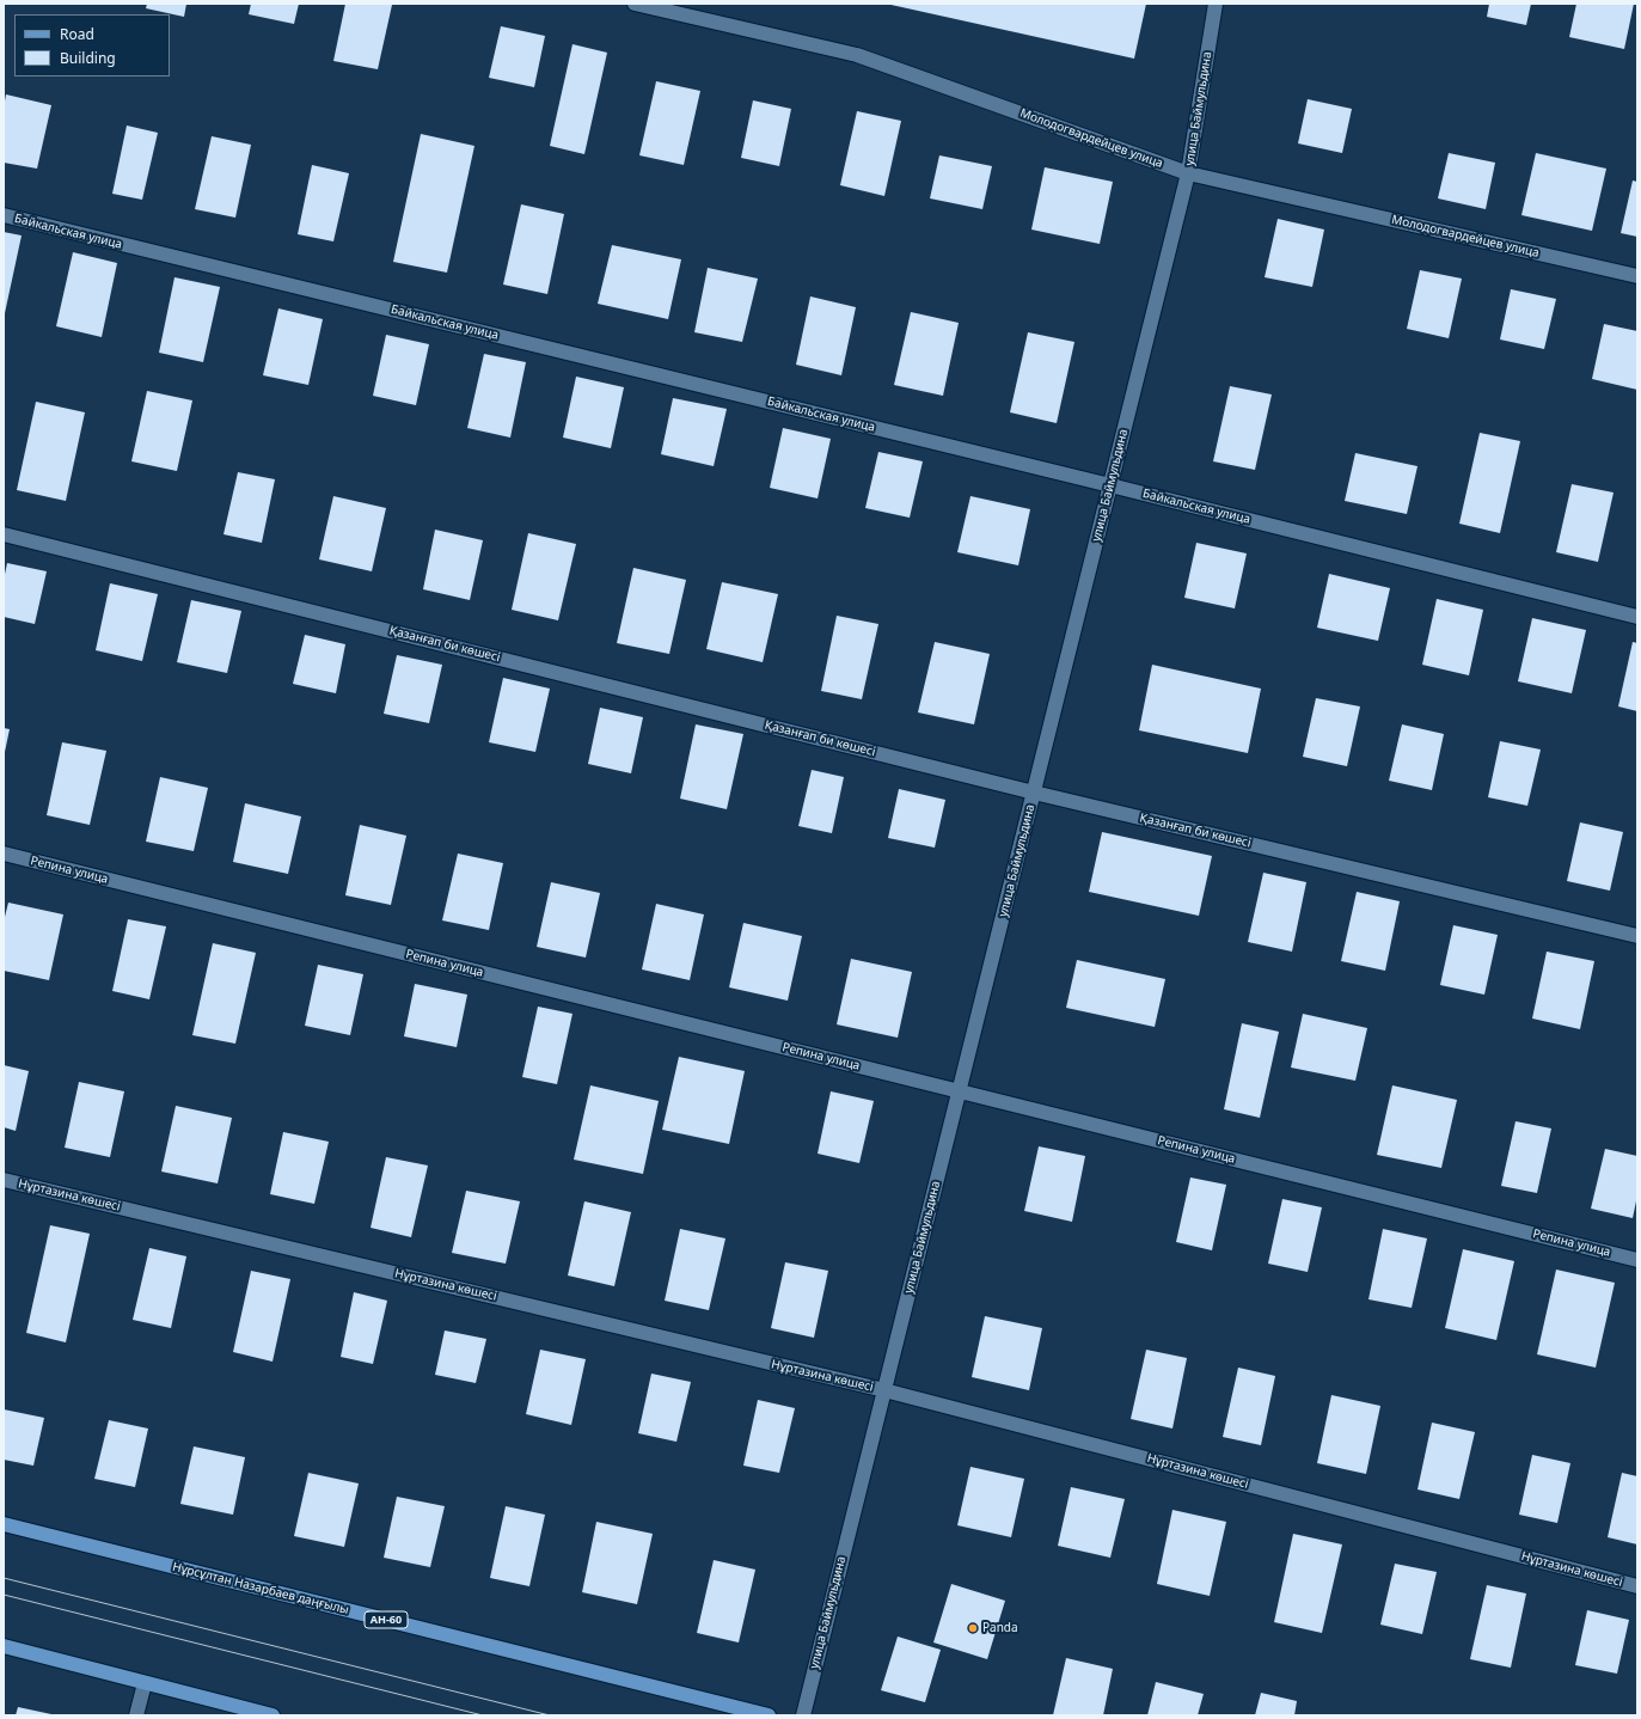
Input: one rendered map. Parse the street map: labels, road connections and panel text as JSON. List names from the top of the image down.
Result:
{
  "streets": {
    "main road": ["Нұрсұлтан Назарбаев даңғылы", "АН-60"],
    "street": [
      "улица Баймульдина",
      "Молодогвардейцев улица",
      "Байкальская улица",
      "Қазанғап би көшесі",
      "Репина улица",
      "Нұртазина көшесі"
    ]
  },
  "crossings": [
    ["улица Баймульдина", "Молодогвардейцев улица"],
    ["улица Баймульдина", "Байкальская улица"],
    ["улица Баймульдина", "Қазанғап би көшесі"],
    ["улица Баймульдина", "Репина улица"],
    ["улица Баймульдина", "Нұртазина көшесі"]
  ],
  "places": ["Panda"],
  "legend": ["Road", "Building"]
}
